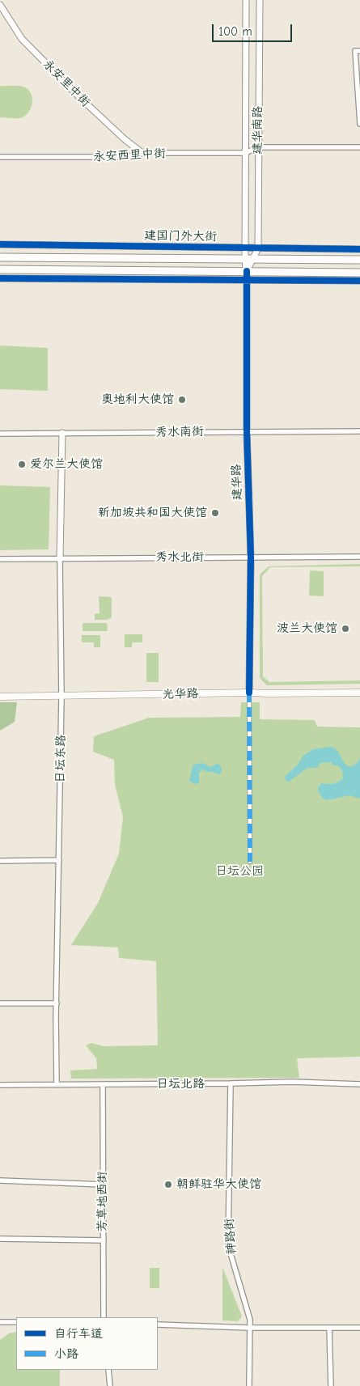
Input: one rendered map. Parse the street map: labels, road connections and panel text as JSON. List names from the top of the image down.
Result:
{
  "streets": {
    "highway": ["建国门外大街"],
    "main road": ["光华路"],
    "street": [
      "永安里中街",
      "建华南路",
      "永安西里中街",
      "秀水南街",
      "建华路",
      "秀水北街",
      "日坛东路",
      "日坛北路",
      "芳草地西街",
      "神路街"
    ]
  },
  "crossings": [
    ["永安里中街", "永安西里中街"],
    ["建华南路", "永安西里中街"],
    ["建华南路", "建国门外大街"],
    ["建华南路", "建华路"],
    ["秀水南街", "建华路"],
    ["秀水南街", "日坛东路"],
    ["建华路", "秀水北街"],
    ["建华路", "光华路"],
    ["秀水北街", "日坛东路"],
    ["光华路", "日坛东路"],
    ["日坛东路", "日坛北路"],
    ["日坛北路", "芳草地西街"],
    ["日坛北路", "神路街"]
  ],
  "parks": ["日坛公园"],
  "places": [
    "奥地利大使馆",
    "爱尔兰大使馆",
    "新加坡共和国大使馆",
    "波兰大使馆",
    "朝鲜驻华大使馆"
  ],
  "legend": ["自行车道", "小路"],
  "scale_bar": "100 m"
}
